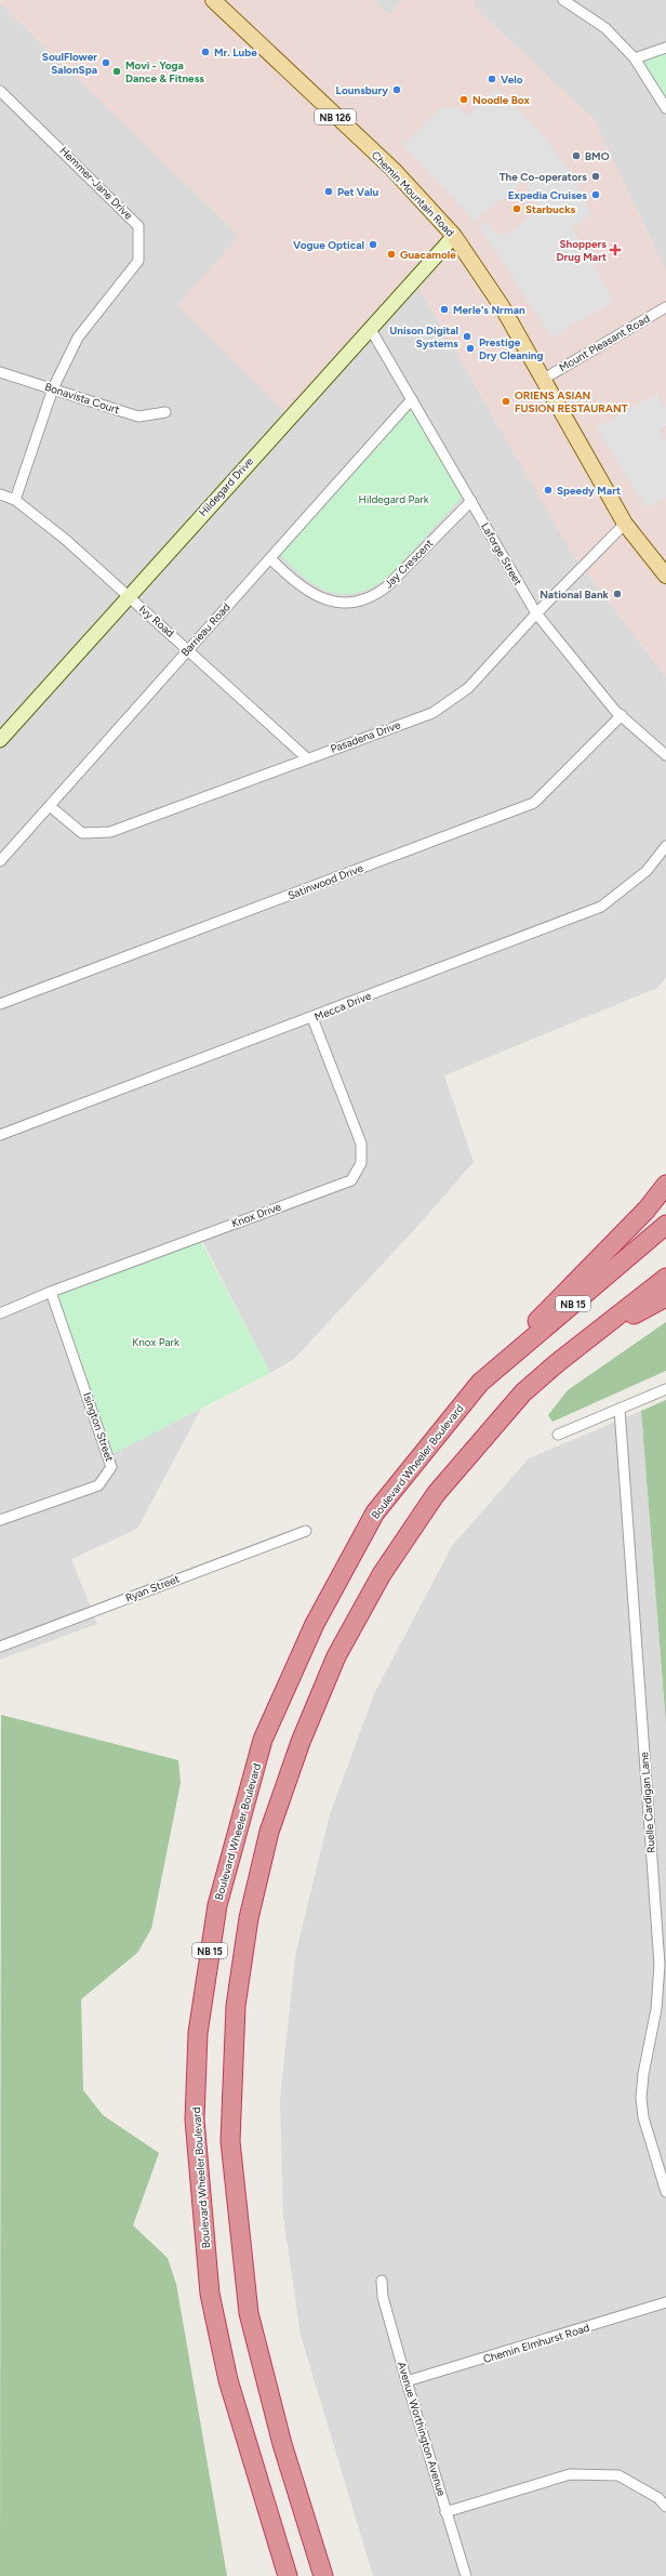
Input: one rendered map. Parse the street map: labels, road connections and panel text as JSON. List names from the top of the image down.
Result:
{
  "streets": {
    "highway": ["NB 15", "Boulevard Wheeler Boulevard"],
    "main road": ["NB 126", "Chemin Mountain Road"],
    "street": [
      "Hemmer-Jane Drive",
      "Mount Pleasant Road",
      "Bonavista Court",
      "Hildegard Drive",
      "Laforge Street",
      "Jay Crescent",
      "Ivy Road",
      "Barrieau Road",
      "Pasadena Drive",
      "Satinwood Drive",
      "Mecca Drive",
      "Knox Drive",
      "Isington Street",
      "Ryan Street",
      "Ruelle Cardigan Lane",
      "Chemin Elmhurst Road",
      "Avenue Worthington Avenue"
    ]
  },
  "crossings": [
    ["Hemmer-Jane Drive", "Bonavista Court"],
    ["Hemmer-Jane Drive", "Ivy Road"],
    ["Chemin Mountain Road", "Mount Pleasant Road"],
    ["Chemin Mountain Road", "Hildegard Drive"],
    ["Chemin Mountain Road", "Pasadena Drive"],
    ["Hildegard Drive", "Laforge Street"],
    ["Hildegard Drive", "Ivy Road"],
    ["Laforge Street", "Jay Crescent"],
    ["Laforge Street", "Barrieau Road"],
    ["Laforge Street", "Pasadena Drive"],
    ["Laforge Street", "Satinwood Drive"],
    ["Jay Crescent", "Barrieau Road"],
    ["Ivy Road", "Barrieau Road"],
    ["Ivy Road", "Pasadena Drive"],
    ["Barrieau Road", "Pasadena Drive"],
    ["Mecca Drive", "Knox Drive"],
    ["Knox Drive", "Isington Street"],
    ["Chemin Elmhurst Road", "Avenue Worthington Avenue"]
  ],
  "parks": ["Hildegard Park", "Knox Park"],
  "places": {
    "other": [
      "Mr. Lube",
      "SoulFlower SalonSpa",
      "Movi - Yoga Dance & Fitness",
      "Velo",
      "Lounsbury",
      "Noodle Box",
      "BMO",
      "The Co-operators",
      "Pet Valu",
      "Expedia Cruises",
      "Starbucks",
      "Vogue Optical",
      "Guacamole",
      "Merle's Nrman",
      "Unison Digital Systems",
      "Prestige Dry Cleaning",
      "ORIENS ASIAN FUSION RESTAURANT",
      "Speedy Mart",
      "National Bank"
    ],
    "health": ["Shoppers Drug Mart"]
  }
}
